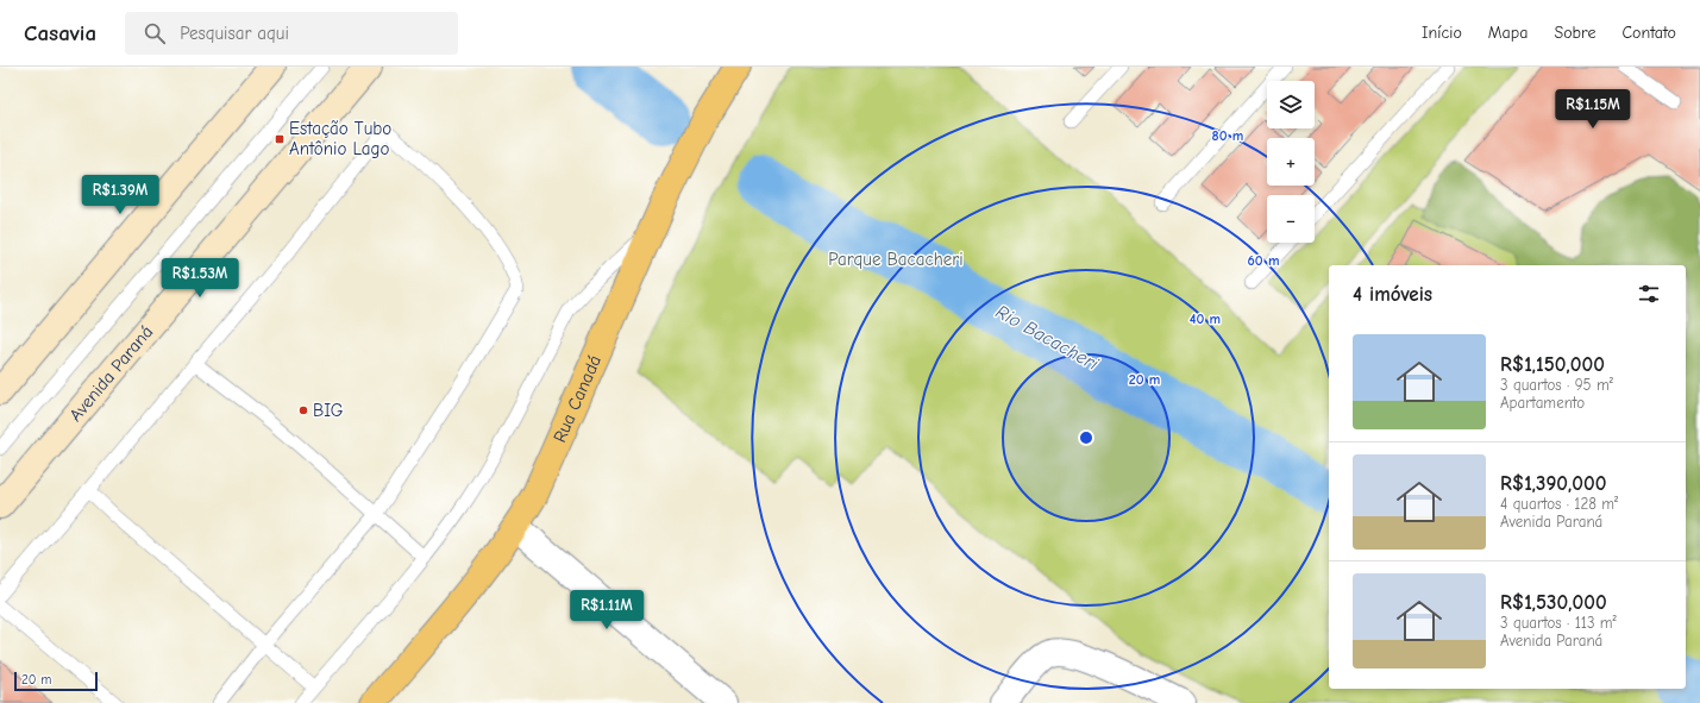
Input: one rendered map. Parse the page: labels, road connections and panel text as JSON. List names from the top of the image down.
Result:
{
  "streets": {
    "main road": ["Rua Canadá"],
    "street": ["Avenida Paraná"]
  },
  "water": ["Rio Bacacheri"],
  "parks": ["Parque Bacacheri"],
  "places": {
    "transit": ["Estação Tubo Antônio Lago"],
    "other": ["BIG"]
  },
  "scale_bar": "20 m",
  "page": {
    "header": "Casavia",
    "search": "Pesquisar aqui",
    "nav": [
      "Início",
      "Mapa",
      "Sobre",
      "Contato"
    ],
    "map_buttons": ["+", "−"],
    "price": [
      "R$1.15M",
      "R$1.39M",
      "R$1.53M",
      "R$1.11M"
    ],
    "heading": "4 imóveis",
    "list": [
      {
        "name": "R$1,150,000",
        "note": "3 quartos · 95 m² · Apartamento"
      },
      {
        "name": "R$1,390,000",
        "note": "4 quartos · 128 m² · Avenida Paraná"
      },
      {
        "name": "R$1,530,000",
        "note": "3 quartos · 113 m² · Avenida Paraná"
      }
    ],
    "scale": "20 m"
  },
  "rings": [
    "80 m",
    "60 m",
    "40 m",
    "20 m"
  ]
}
